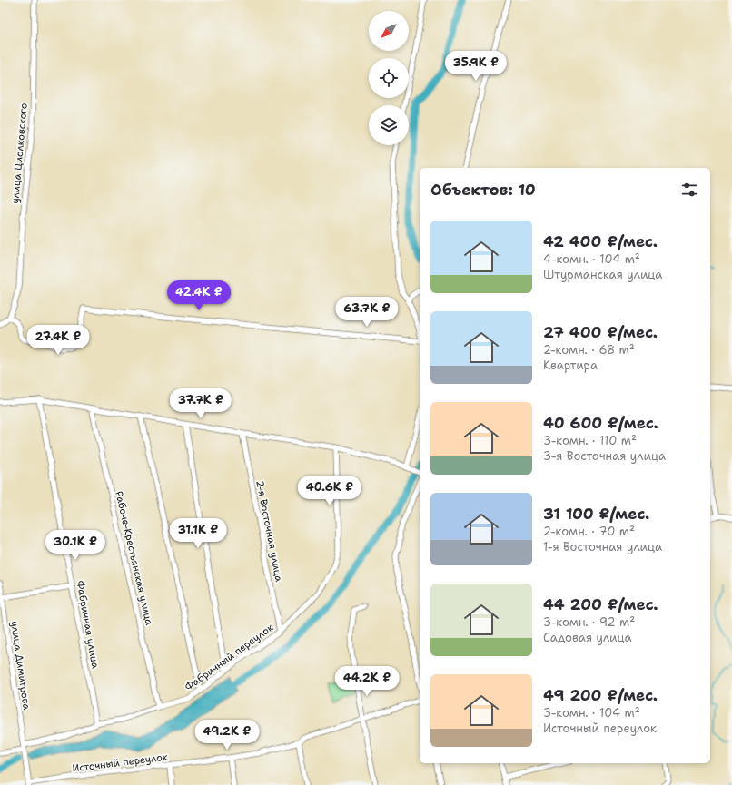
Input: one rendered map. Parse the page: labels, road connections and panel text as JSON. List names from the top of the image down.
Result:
{
  "streets": {
    "street": [
      "улица Циолковского",
      "2-я Восточная улица",
      "Рабоче-Крестьянская улица",
      "Фабричная улица",
      "Фабричный переулок",
      "улица Димитрова",
      "Источный переулок"
    ]
  },
  "crossings": [
    ["2-я Восточная улица", "Фабричный переулок"],
    ["Рабоче-Крестьянская улица", "Фабричный переулок"],
    ["Фабричная улица", "Фабричный переулок"],
    ["Фабричный переулок", "улица Димитрова"],
    ["улица Димитрова", "Источный переулок"]
  ],
  "north": "bottom left",
  "page": {
    "price": [
      "35.9K ₽",
      "42.4K ₽",
      "63.7K ₽",
      "27.4K ₽",
      "37.7K ₽",
      "40.6K ₽",
      "31.1K ₽",
      "30.1K ₽",
      "44.2K ₽",
      "49.2K ₽"
    ],
    "heading": "Объектов: 10",
    "list": [
      {
        "name": "42 400 ₽/мес.",
        "note": "4-комн. · 104 m² · Штурманская улица"
      },
      {
        "name": "27 400 ₽/мес.",
        "note": "2-комн. · 68 m² · Квартира"
      },
      {
        "name": "40 600 ₽/мес.",
        "note": "3-комн. · 110 m² · 3-я Восточная улица"
      },
      {
        "name": "31 100 ₽/мес.",
        "note": "2-комн. · 70 m² · 1-я Восточная улица"
      },
      {
        "name": "44 200 ₽/мес.",
        "note": "3-комн. · 92 m² · Садовая улица"
      },
      {
        "name": "49 200 ₽/мес.",
        "note": "3-комн. · 104 m² · Источный переулок"
      }
    ]
  }
}
